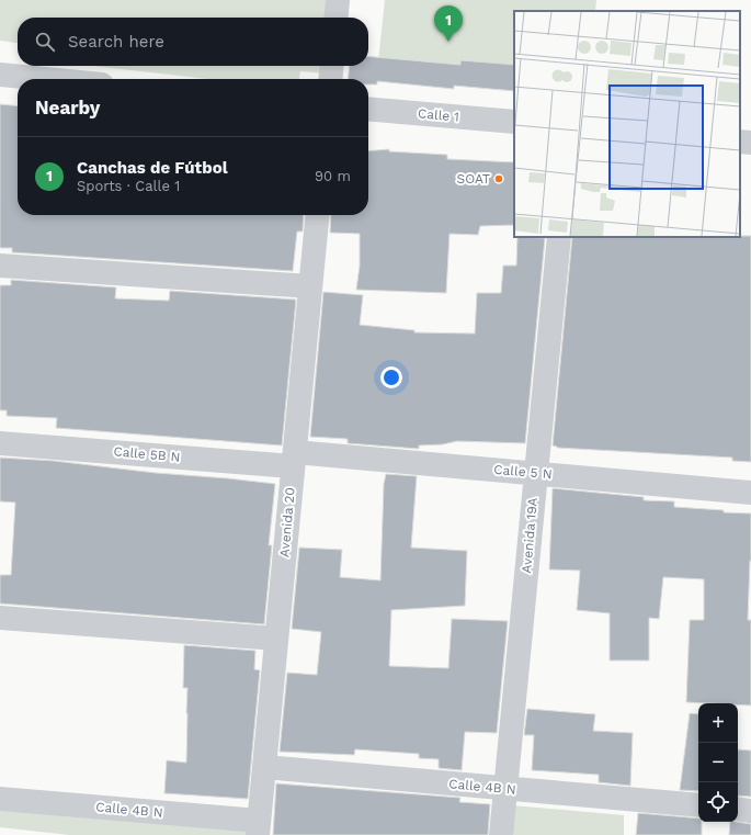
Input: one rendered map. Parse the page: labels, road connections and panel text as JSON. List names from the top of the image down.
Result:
{
  "streets": {
    "street": [
      "Calle 1",
      "Calle 5B N",
      "Calle 5 N",
      "Avenida 20",
      "Avenida 19A",
      "Calle 4B N"
    ]
  },
  "crossings": [
    ["Calle 5B N", "Calle 5 N"],
    ["Calle 5B N", "Avenida 20"],
    ["Calle 5 N", "Avenida 20"],
    ["Calle 5 N", "Avenida 19A"],
    ["Avenida 20", "Calle 4B N"],
    ["Avenida 19A", "Calle 4B N"]
  ],
  "places": ["SOAT"],
  "page": {
    "pins": "1",
    "search": "Search here",
    "heading": "Nearby",
    "list": [
      {
        "mark": "1",
        "name": "Canchas de Fútbol",
        "note": "Sports · Calle 1",
        "value": "90 m"
      }
    ],
    "map_buttons": ["+", "−"]
  }
}
